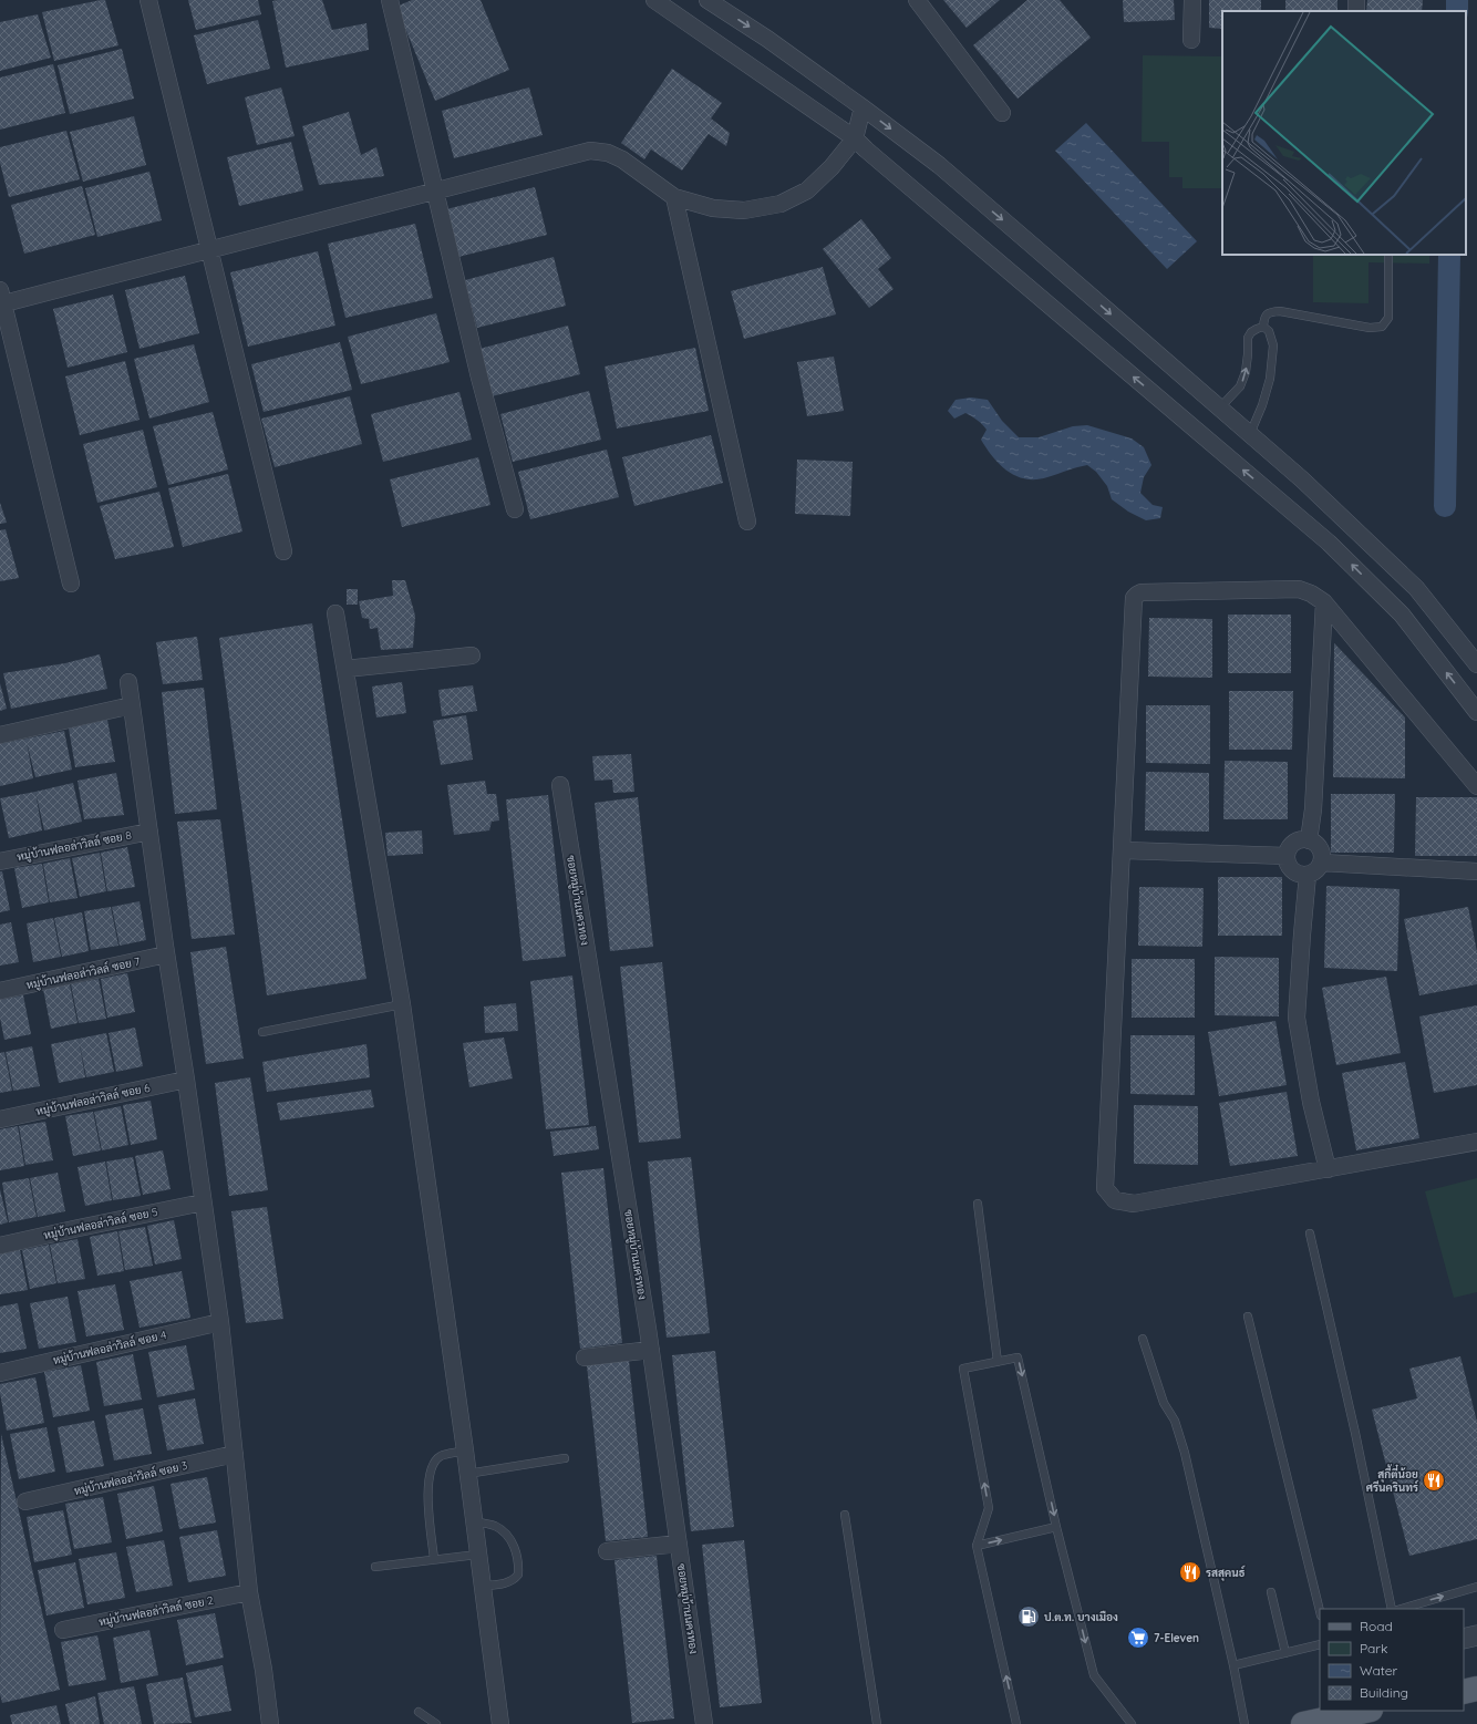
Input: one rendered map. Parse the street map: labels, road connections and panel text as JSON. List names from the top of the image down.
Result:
{
  "streets": {
    "street": [
      "หมู่บ้านฟลอล่าวิลล์ ซอย 8",
      "ซอยหมู่บ้านนครทอง",
      "หมู่บ้านฟลอล่าวิลล์ ซอย 7",
      "หมู่บ้านฟลอล่าวิลล์ ซอย 6",
      "หมู่บ้านฟลอล่าวิลล์ ซอย 5",
      "หมู่บ้านฟลอล่าวิลล์ ซอย 4",
      "หมู่บ้านฟลอล่าวิลล์ ซอย 3",
      "หมู่บ้านฟลอล่าวิลล์ ซอย 2"
    ]
  },
  "places": {
    "restaurant": ["สุกี้ตี๋น้อย ศรีนครินทร์", "รสสุคนธ์"],
    "fuel station": ["ป.ต.ท. บางเมือง"],
    "supermarket": ["7-Eleven"]
  },
  "legend": [
    "Road",
    "Park",
    "Water",
    "Building"
  ]
}
